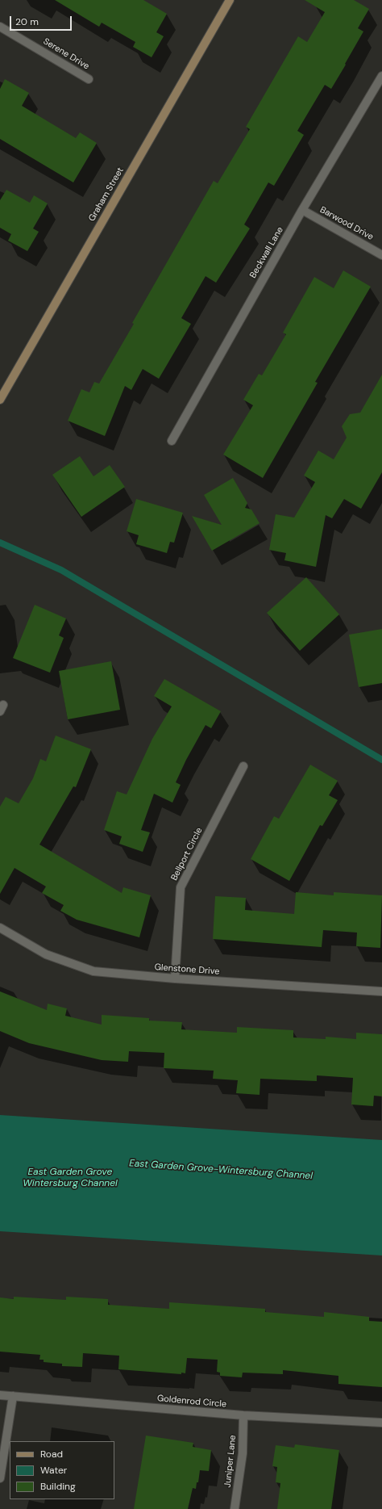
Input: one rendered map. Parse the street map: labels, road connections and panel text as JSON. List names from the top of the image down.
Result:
{
  "streets": {
    "street": [
      "Serene Drive",
      "Graham Street",
      "Barwood Drive",
      "Beckwall Lane",
      "Bellport Circle",
      "Glenstone Drive",
      "Goldenrod Circle",
      "Juniper Lane"
    ]
  },
  "crossings": [
    ["Barwood Drive", "Beckwall Lane"],
    ["Bellport Circle", "Glenstone Drive"],
    ["Goldenrod Circle", "Juniper Lane"]
  ],
  "water": ["East Garden Grove-Wintersburg Channel", "East Garden Grove Wintersburg Channel"],
  "legend": ["Road", "Water", "Building"],
  "scale_bar": "20 m"
}
